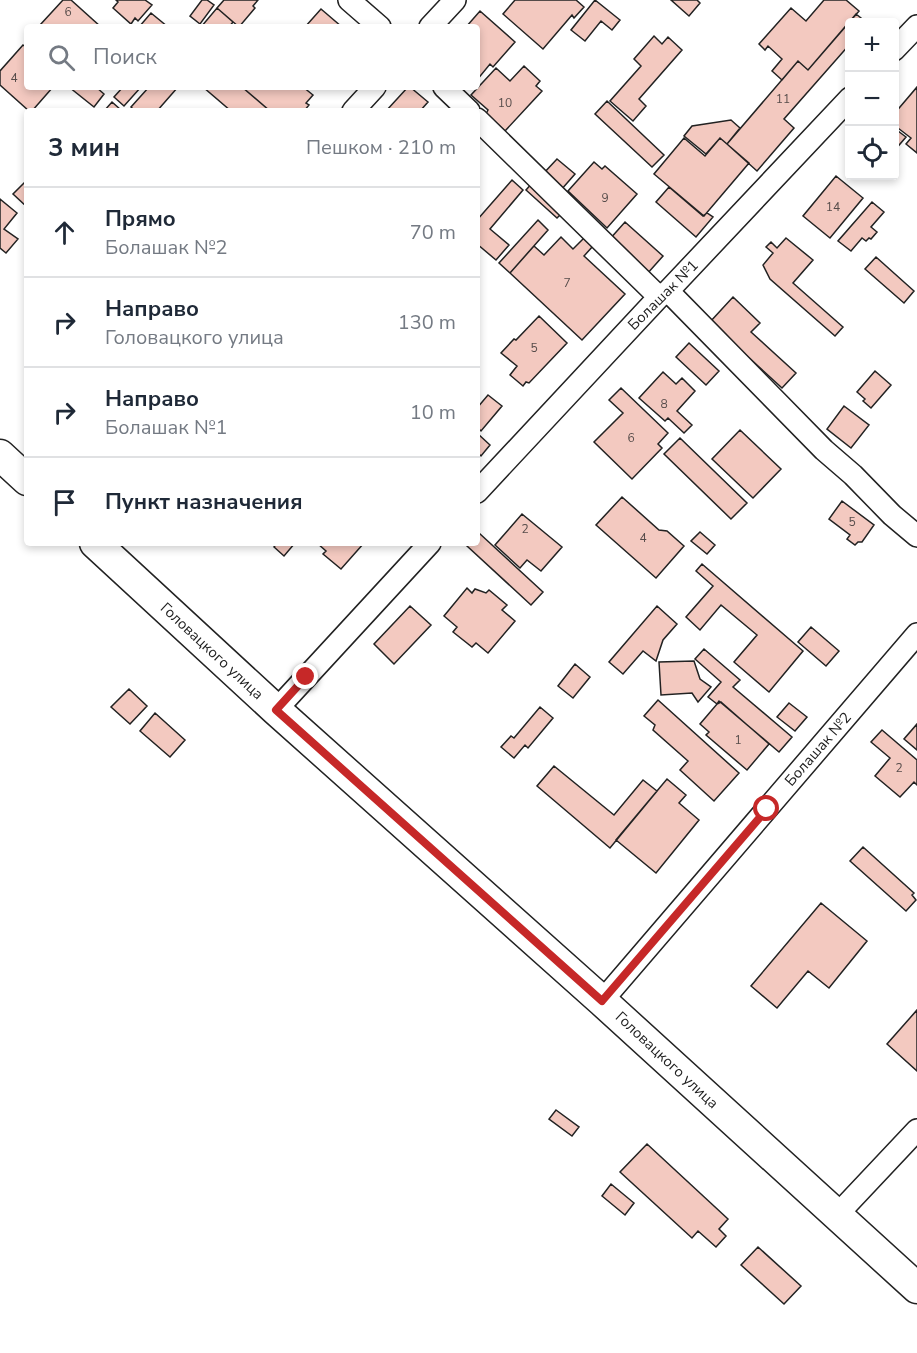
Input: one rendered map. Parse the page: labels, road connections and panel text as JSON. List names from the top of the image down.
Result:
{
  "streets": {
    "main road": ["Головацкого улица"],
    "street": ["Болашак №1", "Болашак №2"]
  },
  "crossings": [
    ["Головацкого улица", "Болашак №2"]
  ],
  "house_numbers": [
    "6",
    "4",
    "11",
    "10",
    "9",
    "14",
    "7",
    "5",
    "8",
    "6",
    "5",
    "2",
    "4",
    "1",
    "2"
  ],
  "page": {
    "map_buttons": ["+", "−"],
    "search": "Поиск",
    "heading": ["3 мин", "Пешком · 210 m"],
    "list": [
      ["Прямо", "Болашак №2", "70 m"],
      ["Направо", "Головацкого улица", "130 m"],
      ["Направо", "Болашак №1", "10 m"],
      "Пункт назначения"
    ]
  }
}
